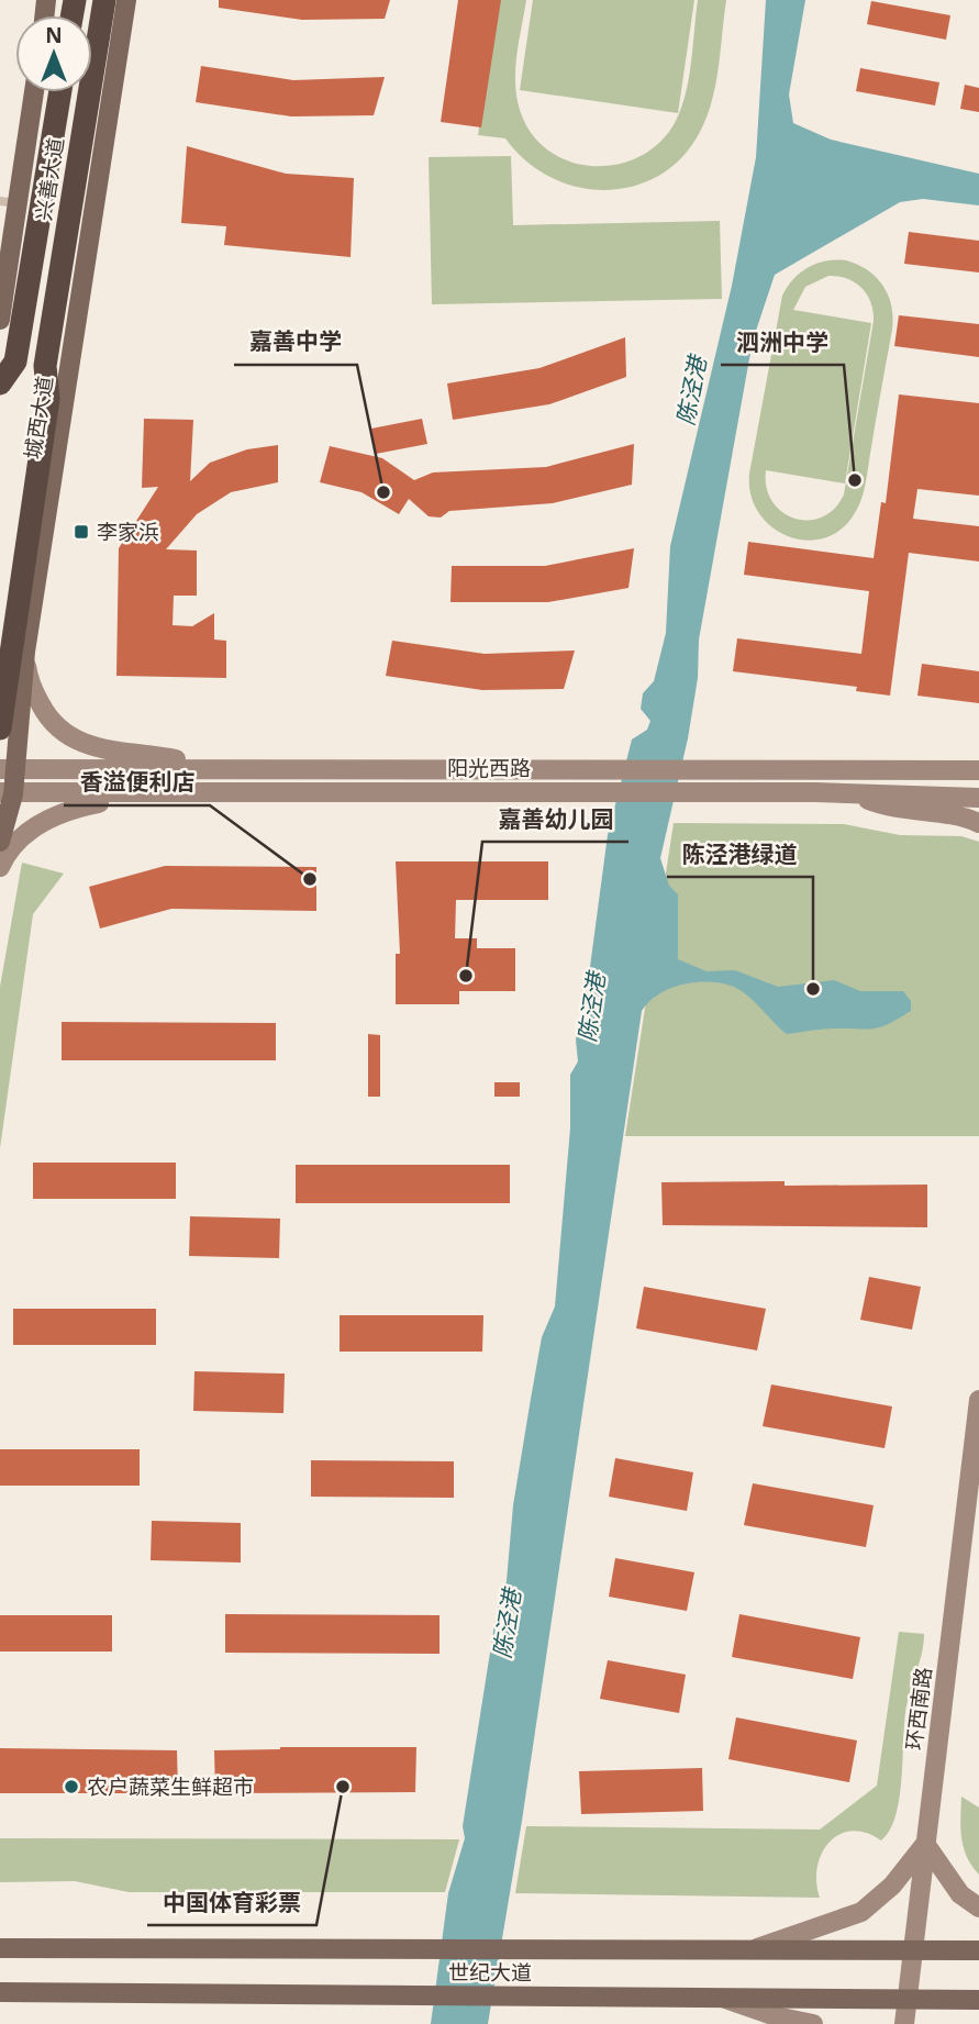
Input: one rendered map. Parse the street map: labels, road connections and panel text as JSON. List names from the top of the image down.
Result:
{
  "streets": {
    "highway": ["兴善大道"],
    "main road": [
      "城西大道",
      "阳光西路",
      "环西南路",
      "世纪大道"
    ]
  },
  "crossings": [
    ["城西大道", "阳光西路"],
    ["环西南路", "世纪大道"]
  ],
  "water": ["陈泾港"],
  "places": {
    "other": [
      "泗洲中学",
      "嘉善中学",
      "香溢便利店",
      "嘉善幼儿园",
      "陈泾港绿道",
      "农户蔬菜生鲜超市",
      "中国体育彩票"
    ],
    "transit": ["李家浜"]
  },
  "north": "top"
}
